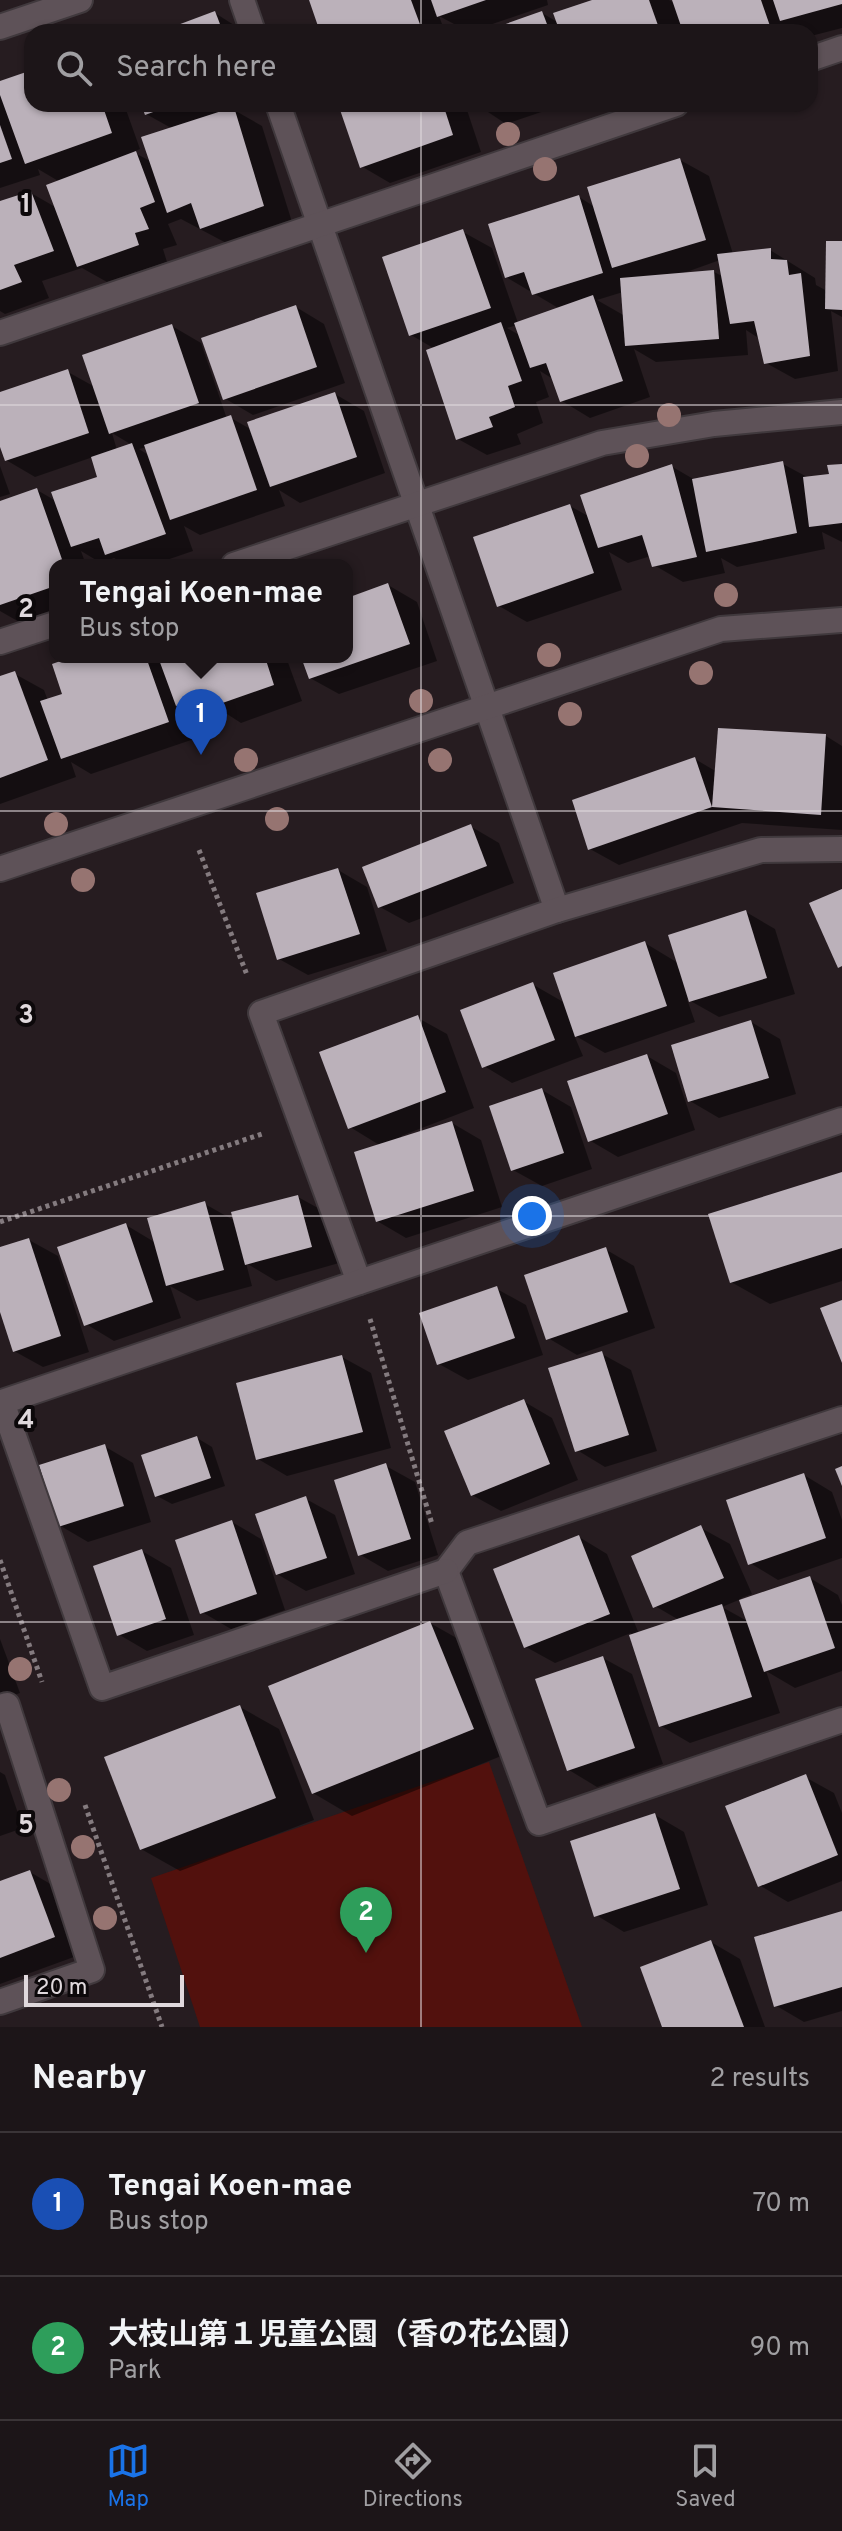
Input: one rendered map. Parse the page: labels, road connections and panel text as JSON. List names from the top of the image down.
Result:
{
  "scale_bar": "20 m",
  "page": {
    "search": "Search here",
    "popup": ["Tengai Koen-mae", "Bus stop"],
    "pins": ["1", "2"],
    "scale": "20 m",
    "heading": ["Nearby", "2 results"],
    "list": [
      {
        "mark": "1",
        "name": "Tengai Koen-mae",
        "note": "Bus stop",
        "value": "70 m"
      },
      {
        "mark": "2",
        "name": "大枝山第１児童公園（香の花公園）",
        "note": "Park",
        "value": "90 m"
      }
    ],
    "nav": ["Map", "Directions", "Saved"]
  },
  "grid": {
    "rows": [
      "1",
      "2",
      "3",
      "4",
      "5"
    ]
  }
}
